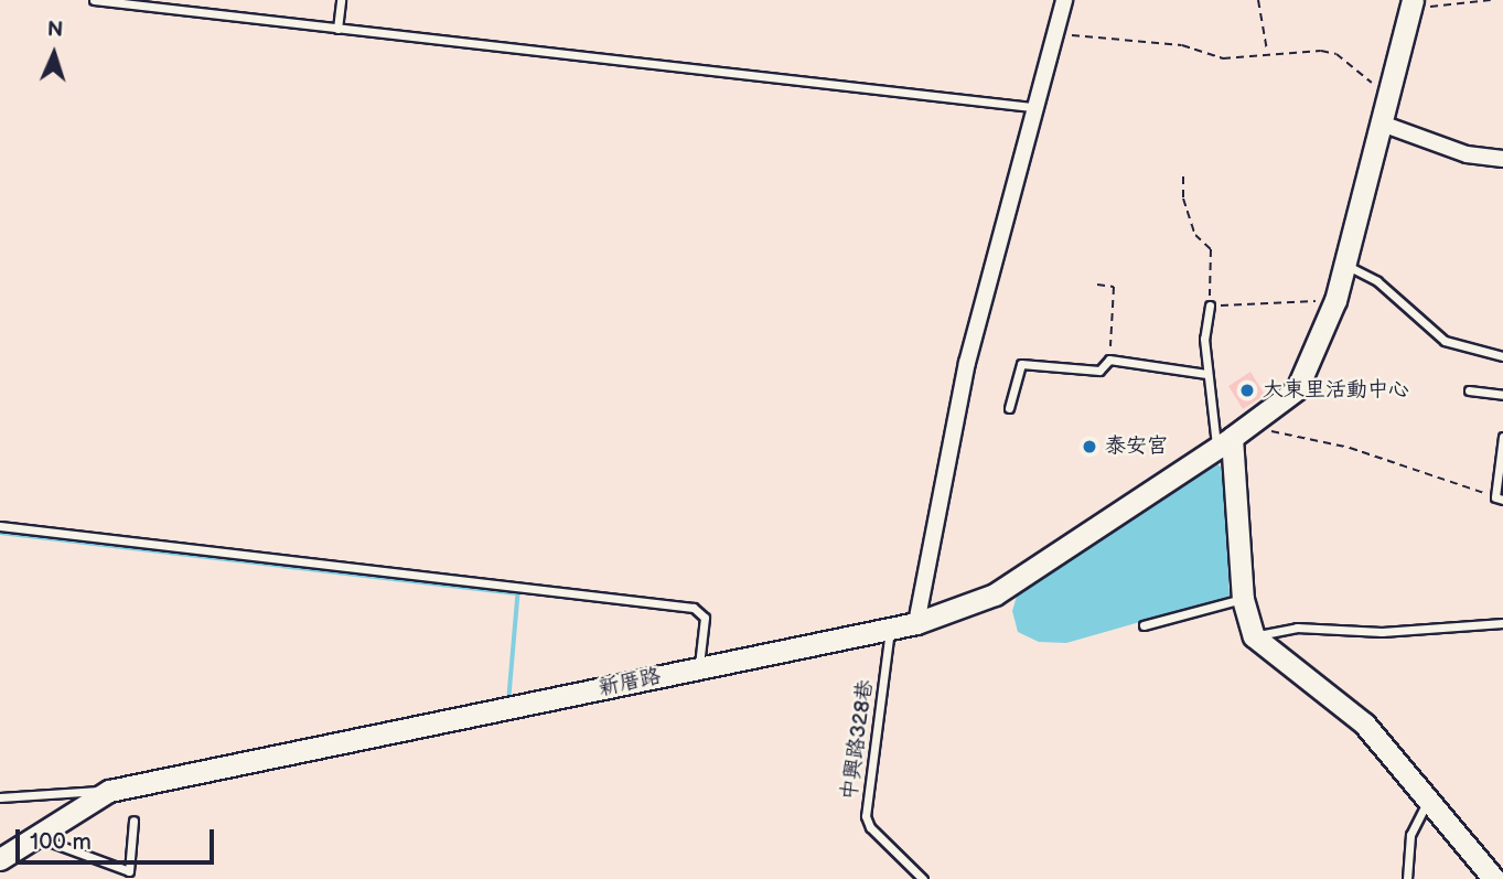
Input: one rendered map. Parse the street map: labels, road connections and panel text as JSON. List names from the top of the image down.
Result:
{
  "streets": {
    "street": ["新厝路"],
    "lane": ["中興路328巷"]
  },
  "crossings": [
    ["新厝路", "中興路328巷"]
  ],
  "places": ["大東里活動中心", "泰安宮"],
  "scale_bar": "100 m",
  "north": "top"
}
